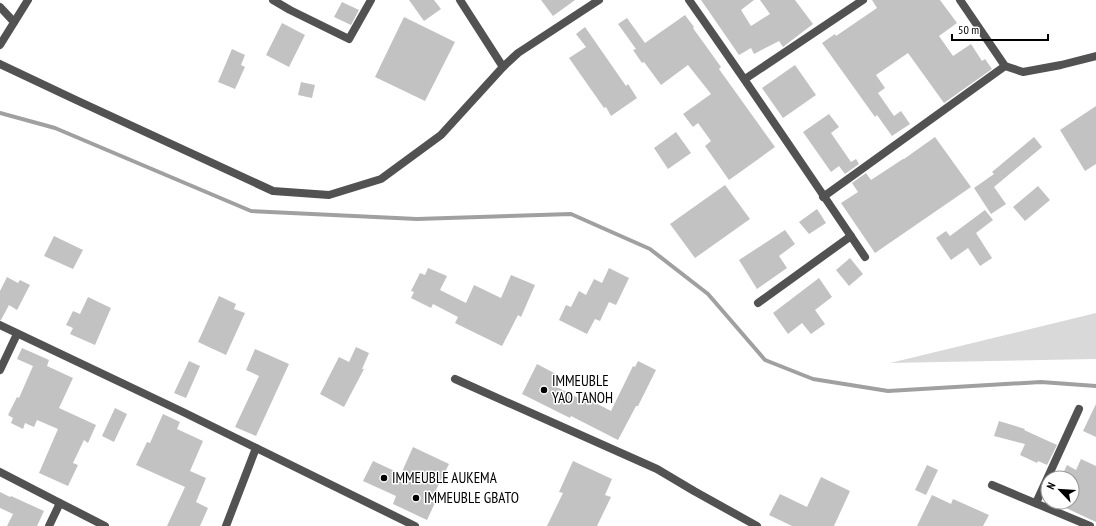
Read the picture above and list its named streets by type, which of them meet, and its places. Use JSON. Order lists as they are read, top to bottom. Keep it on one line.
{"places":["IMMEUBLE YAO TANOH","IMMEUBLE AUKEMA","IMMEUBLE GBATO"],"scale_bar":"50 m","north":"top left"}
